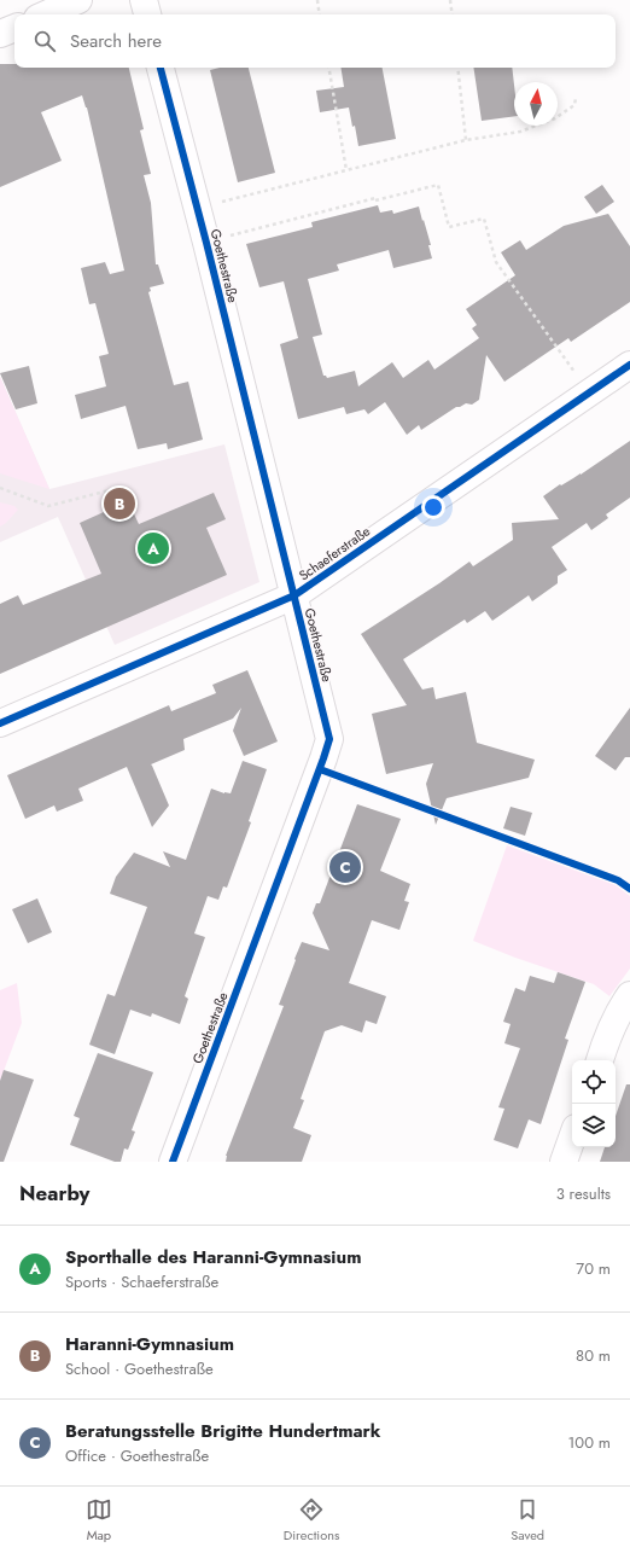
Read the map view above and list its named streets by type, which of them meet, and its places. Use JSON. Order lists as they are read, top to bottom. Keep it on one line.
{"streets":{"street":["Goethestraße","Schaeferstraße"]},"crossings":[["Goethestraße","Schaeferstraße"]],"north":"top","page":{"search":"Search here","pins":["B","A","C"],"heading":["Nearby","3 results"],"list":[{"mark":"A","name":"Sporthalle des Haranni-Gymnasium","note":"Sports · Schaeferstraße","value":"70 m"},{"mark":"B","name":"Haranni-Gymnasium","note":"School · Goethestraße","value":"80 m"},{"mark":"C","name":"Beratungsstelle Brigitte Hundertmark","note":"Office · Goethestraße","value":"100 m"}],"nav":["Map","Directions","Saved"]}}
